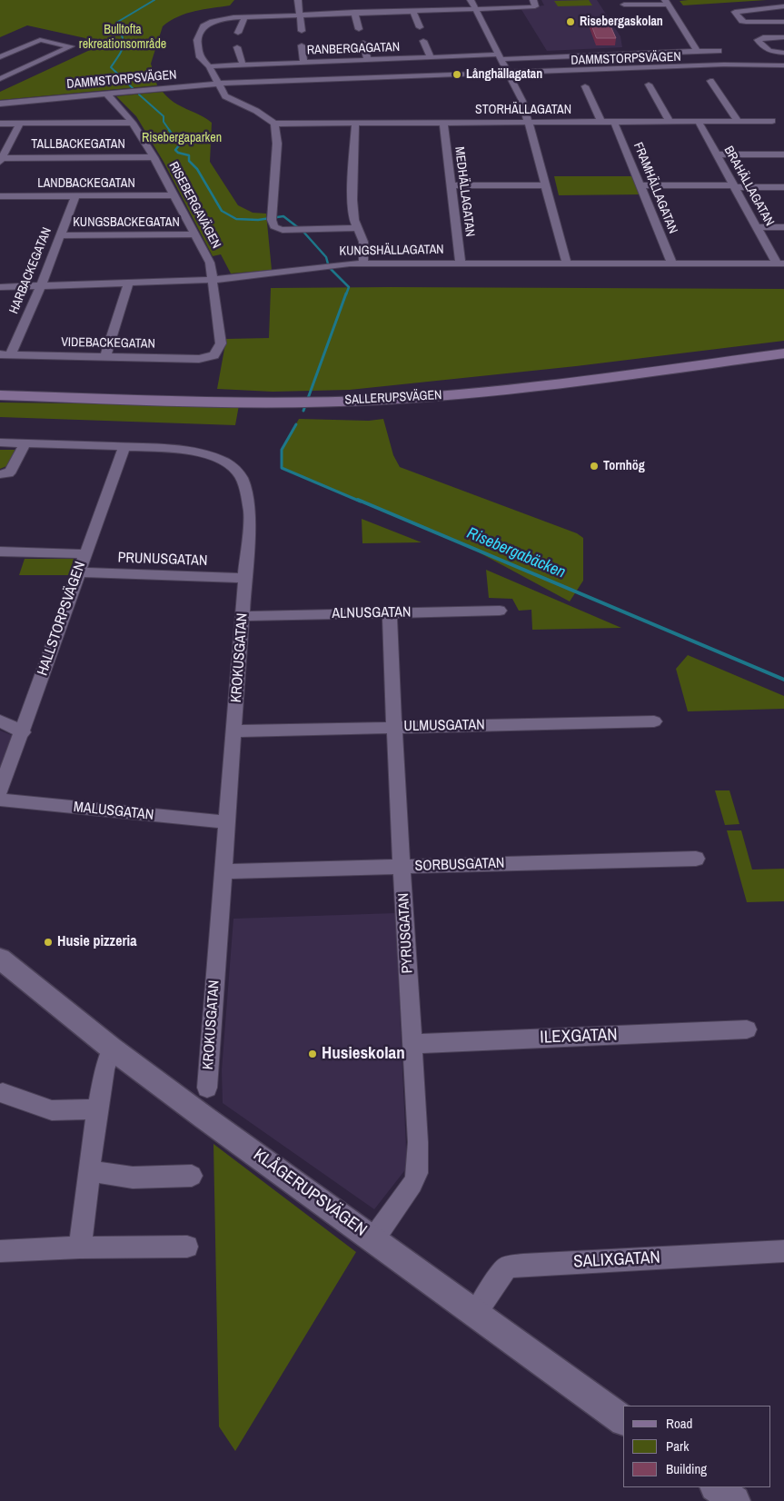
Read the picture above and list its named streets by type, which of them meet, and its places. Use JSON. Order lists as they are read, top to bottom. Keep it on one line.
{"streets":{"main road":["SALLERUPSVÄGEN"],"street":["RANBERGAGATAN","DAMMSTORPSVÄGEN","STORHÄLLAGATAN","TALLBACKEGATAN","LANDBACKEGATAN","BRAHÄLLAGATAN","FRAMHÄLLAGATAN","MEDHÄLLAGATAN","RISEBERGAVÄGEN","KUNGSBACKEGATAN","KUNGSHÄLLAGATAN","HARBACKEGATAN","VIDEBACKEGATAN","PRUNUSGATAN","ALNUSGATAN","HALLSTORPSVÄGEN","KROKUSGATAN","ULMUSGATAN","MALUSGATAN","SORBUSGATAN","PYRUSGATAN","ILEXGATAN","KLÅGERUPSVÄGEN","SALIXGATAN"]},"crossings":[["DAMMSTORPSVÄGEN","RISEBERGAVÄGEN"],["STORHÄLLAGATAN","BRAHÄLLAGATAN"],["STORHÄLLAGATAN","FRAMHÄLLAGATAN"],["STORHÄLLAGATAN","MEDHÄLLAGATAN"],["TALLBACKEGATAN","RISEBERGAVÄGEN"],["LANDBACKEGATAN","RISEBERGAVÄGEN"],["LANDBACKEGATAN","HARBACKEGATAN"],["BRAHÄLLAGATAN","KUNGSHÄLLAGATAN"],["FRAMHÄLLAGATAN","KUNGSHÄLLAGATAN"],["MEDHÄLLAGATAN","KUNGSHÄLLAGATAN"],["RISEBERGAVÄGEN","KUNGSBACKEGATAN"],["RISEBERGAVÄGEN","KUNGSHÄLLAGATAN"],["RISEBERGAVÄGEN","VIDEBACKEGATAN"],["KUNGSBACKEGATAN","HARBACKEGATAN"],["KUNGSHÄLLAGATAN","HARBACKEGATAN"],["HARBACKEGATAN","VIDEBACKEGATAN"],["PRUNUSGATAN","HALLSTORPSVÄGEN"],["PRUNUSGATAN","KROKUSGATAN"],["ALNUSGATAN","KROKUSGATAN"],["ALNUSGATAN","PYRUSGATAN"],["HALLSTORPSVÄGEN","KROKUSGATAN"],["KROKUSGATAN","ULMUSGATAN"],["KROKUSGATAN","MALUSGATAN"],["KROKUSGATAN","SORBUSGATAN"],["ULMUSGATAN","PYRUSGATAN"],["SORBUSGATAN","PYRUSGATAN"],["PYRUSGATAN","ILEXGATAN"],["PYRUSGATAN","KLÅGERUPSVÄGEN"],["KLÅGERUPSVÄGEN","SALIXGATAN"]],"water":["Risebergabäcken"],"parks":["Bulltofta rekreationsområde","Risebergaparken"],"places":["Risebergaskolan","Långhällagatan","Tornhög","Husie pizzeria","Husieskolan"],"legend":["Road","Park","Building"]}
